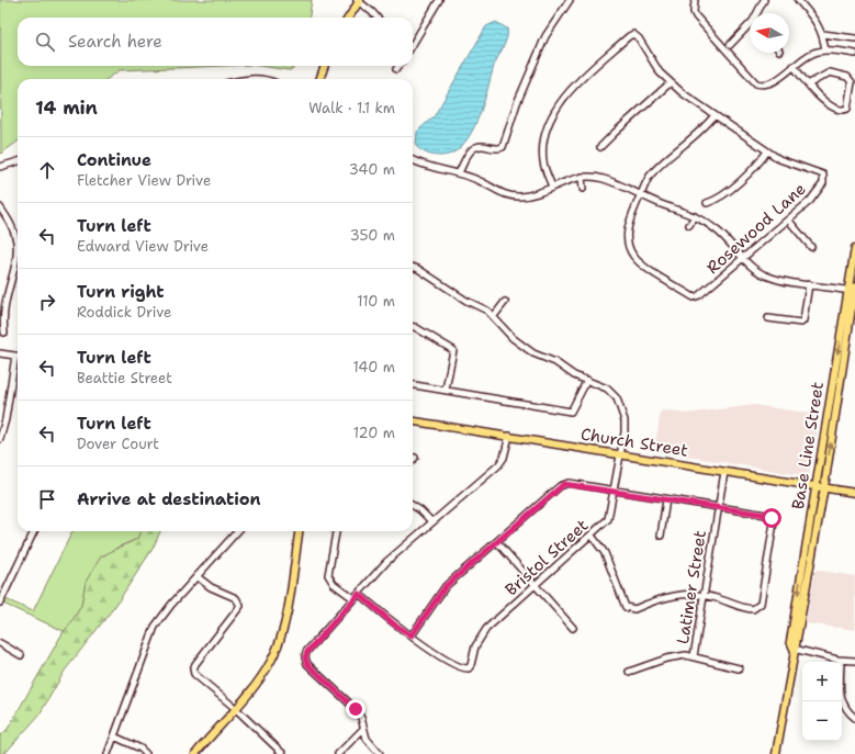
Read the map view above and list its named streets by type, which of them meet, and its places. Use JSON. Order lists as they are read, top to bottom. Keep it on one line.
{"streets":{"main road":["Church Street","Base Line Street"],"street":["Rosewood Lane","Bristol Street","Latimer Street"]},"crossings":[["Church Street","Base Line Street"],["Church Street","Bristol Street"],["Church Street","Latimer Street"]],"north":"left","page":{"search":"Search here","heading":["14 min","Walk · 1.1 km"],"list":[["Continue","Fletcher View Drive","340 m"],["Turn left","Edward View Drive","350 m"],["Turn right","Roddick Drive","110 m"],["Turn left","Beattie Street","140 m"],["Turn left","Dover Court","120 m"],"Arrive at destination"],"map_buttons":["+","−"]}}
